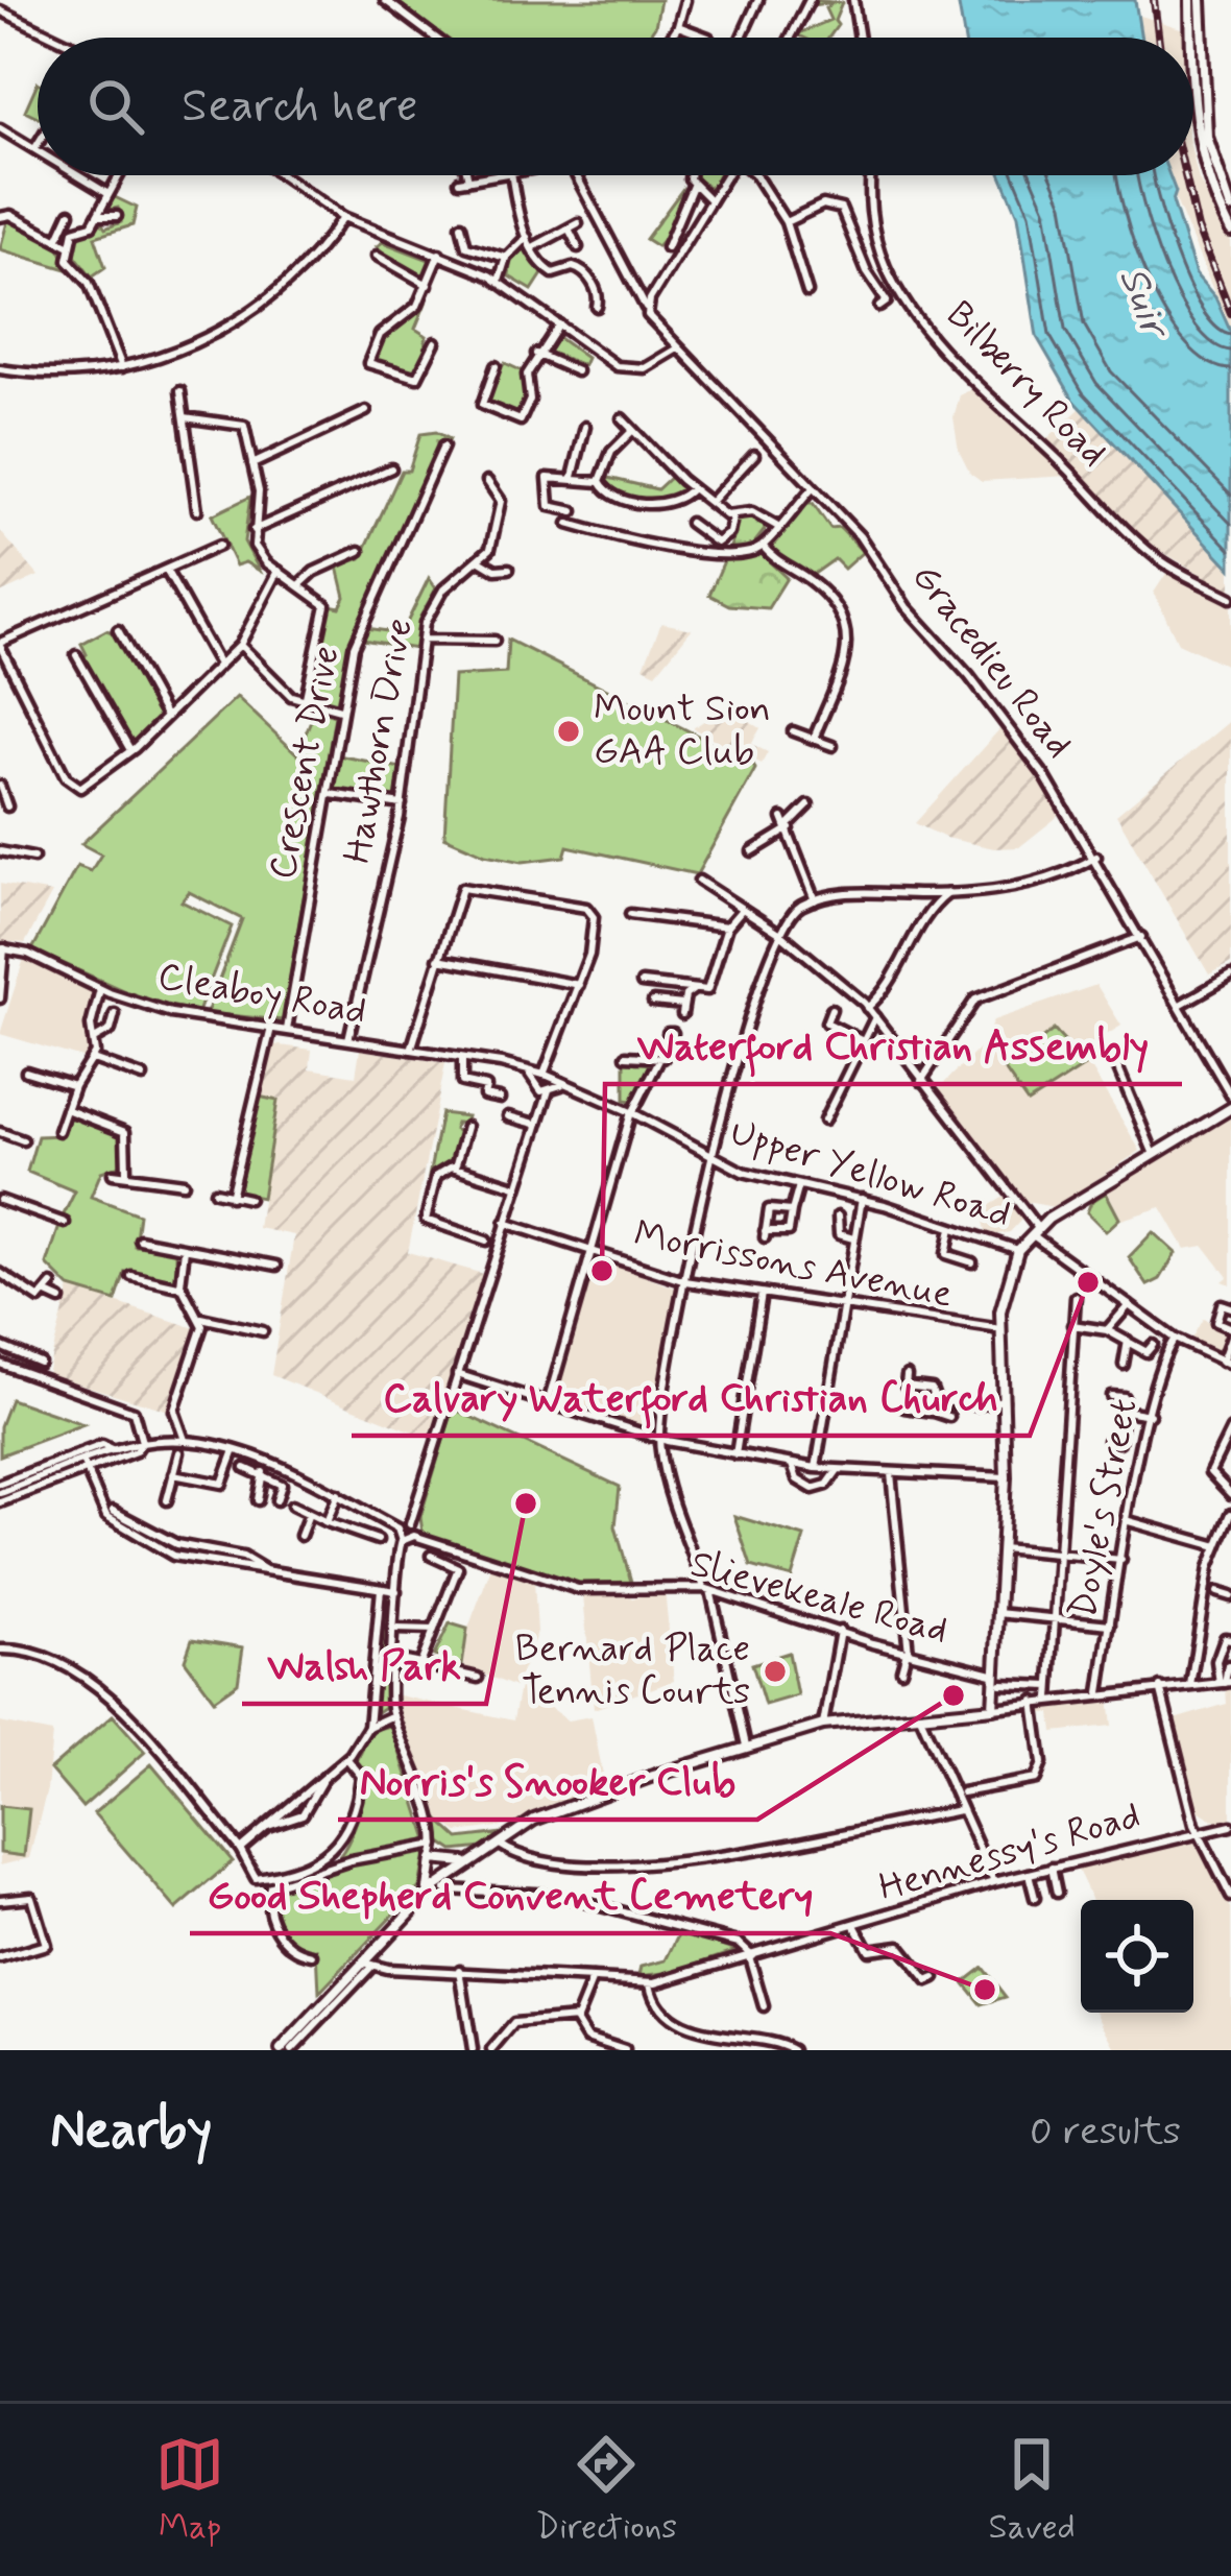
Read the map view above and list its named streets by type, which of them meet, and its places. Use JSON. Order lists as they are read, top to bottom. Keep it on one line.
{"streets":{"street":["Bilberry Road","Gracedieu Road","Hawthorn Drive","Crescent Drive","Cleaboy Road","Upper Yellow Road","Morrissons Avenue","Doyle's Street","Slievekeale Road","Hennessy's Road"]},"crossings":[["Hawthorn Drive","Cleaboy Road"],["Crescent Drive","Cleaboy Road"],["Cleaboy Road","Upper Yellow Road"]],"water":["Suir"],"places":["Mount Sion GAA Club","Waterford Christian Assembly","Calvary Waterford Christian Church","Walsh Park","Bernard Place Tennis Courts","Norris's Snooker Club","Good Shepherd Convent Cemetery"],"page":{"search":"Search here","heading":["Nearby","0 results"],"nav":["Map","Directions","Saved"]}}
